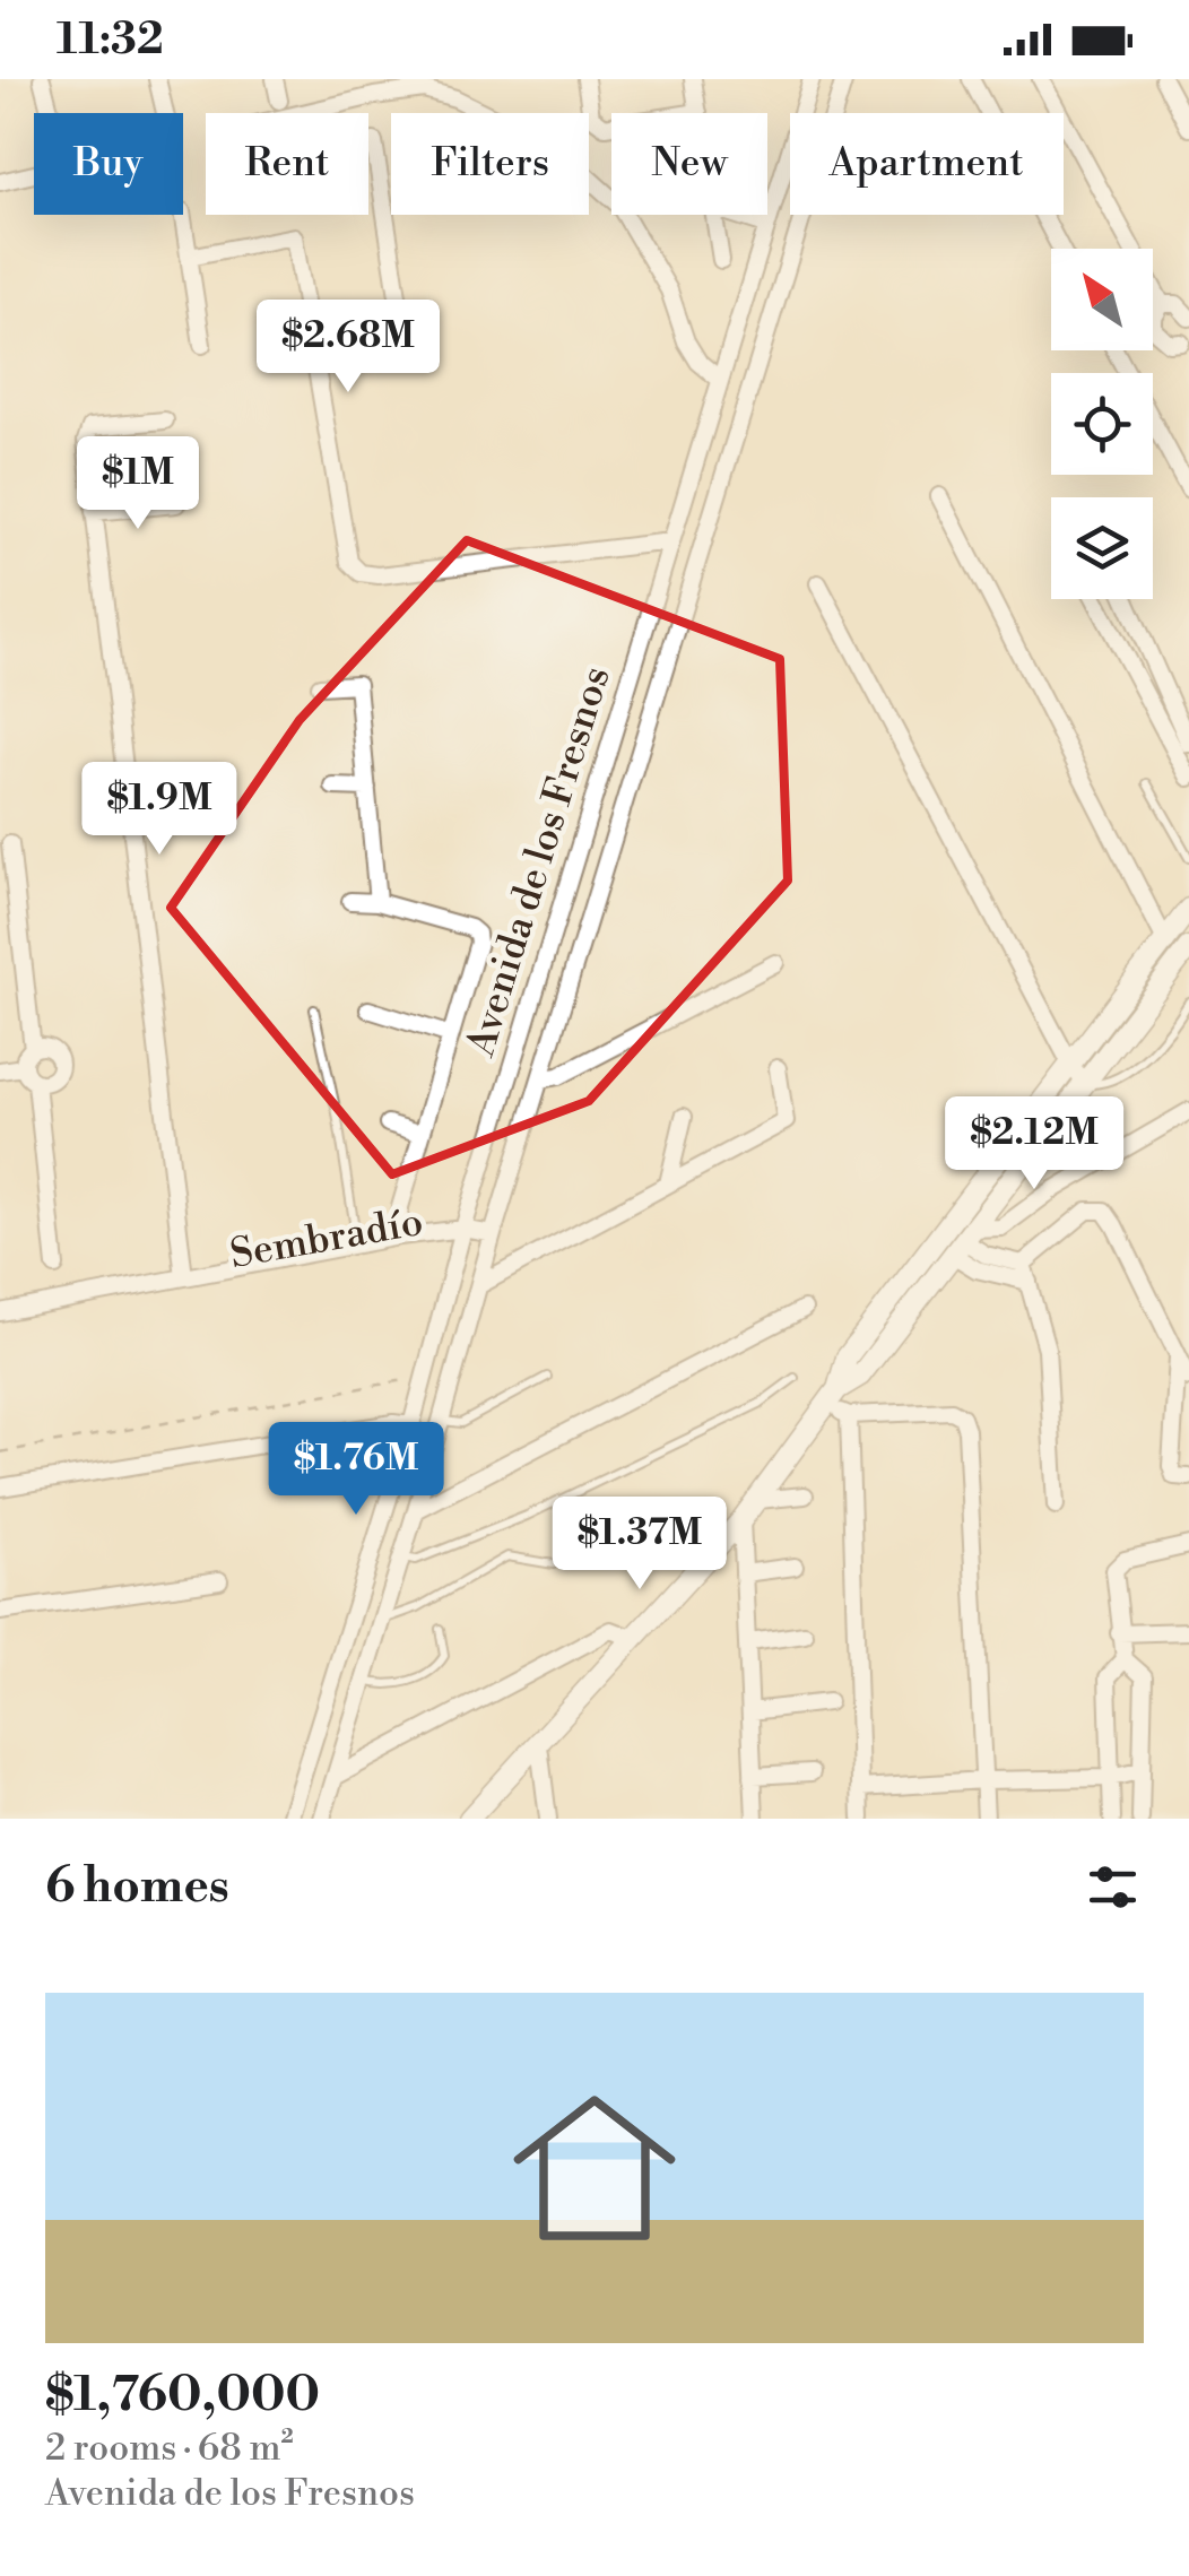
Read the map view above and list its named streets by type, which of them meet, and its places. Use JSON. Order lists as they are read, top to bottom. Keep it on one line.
{"streets":{"street":["Avenida de los Fresnos"]},"north":"top left","page":{"status":"11:32","chip":["Buy","Rent","Filters","New","Apartment"],"price":["$2.68M","$1M","$1.9M","$2.12M","$1.76M","$1.37M"],"heading":"6 homes","list":[{"name":"$1,760,000","note":"2 rooms · 68 m² · Avenida de los Fresnos"}]}}
